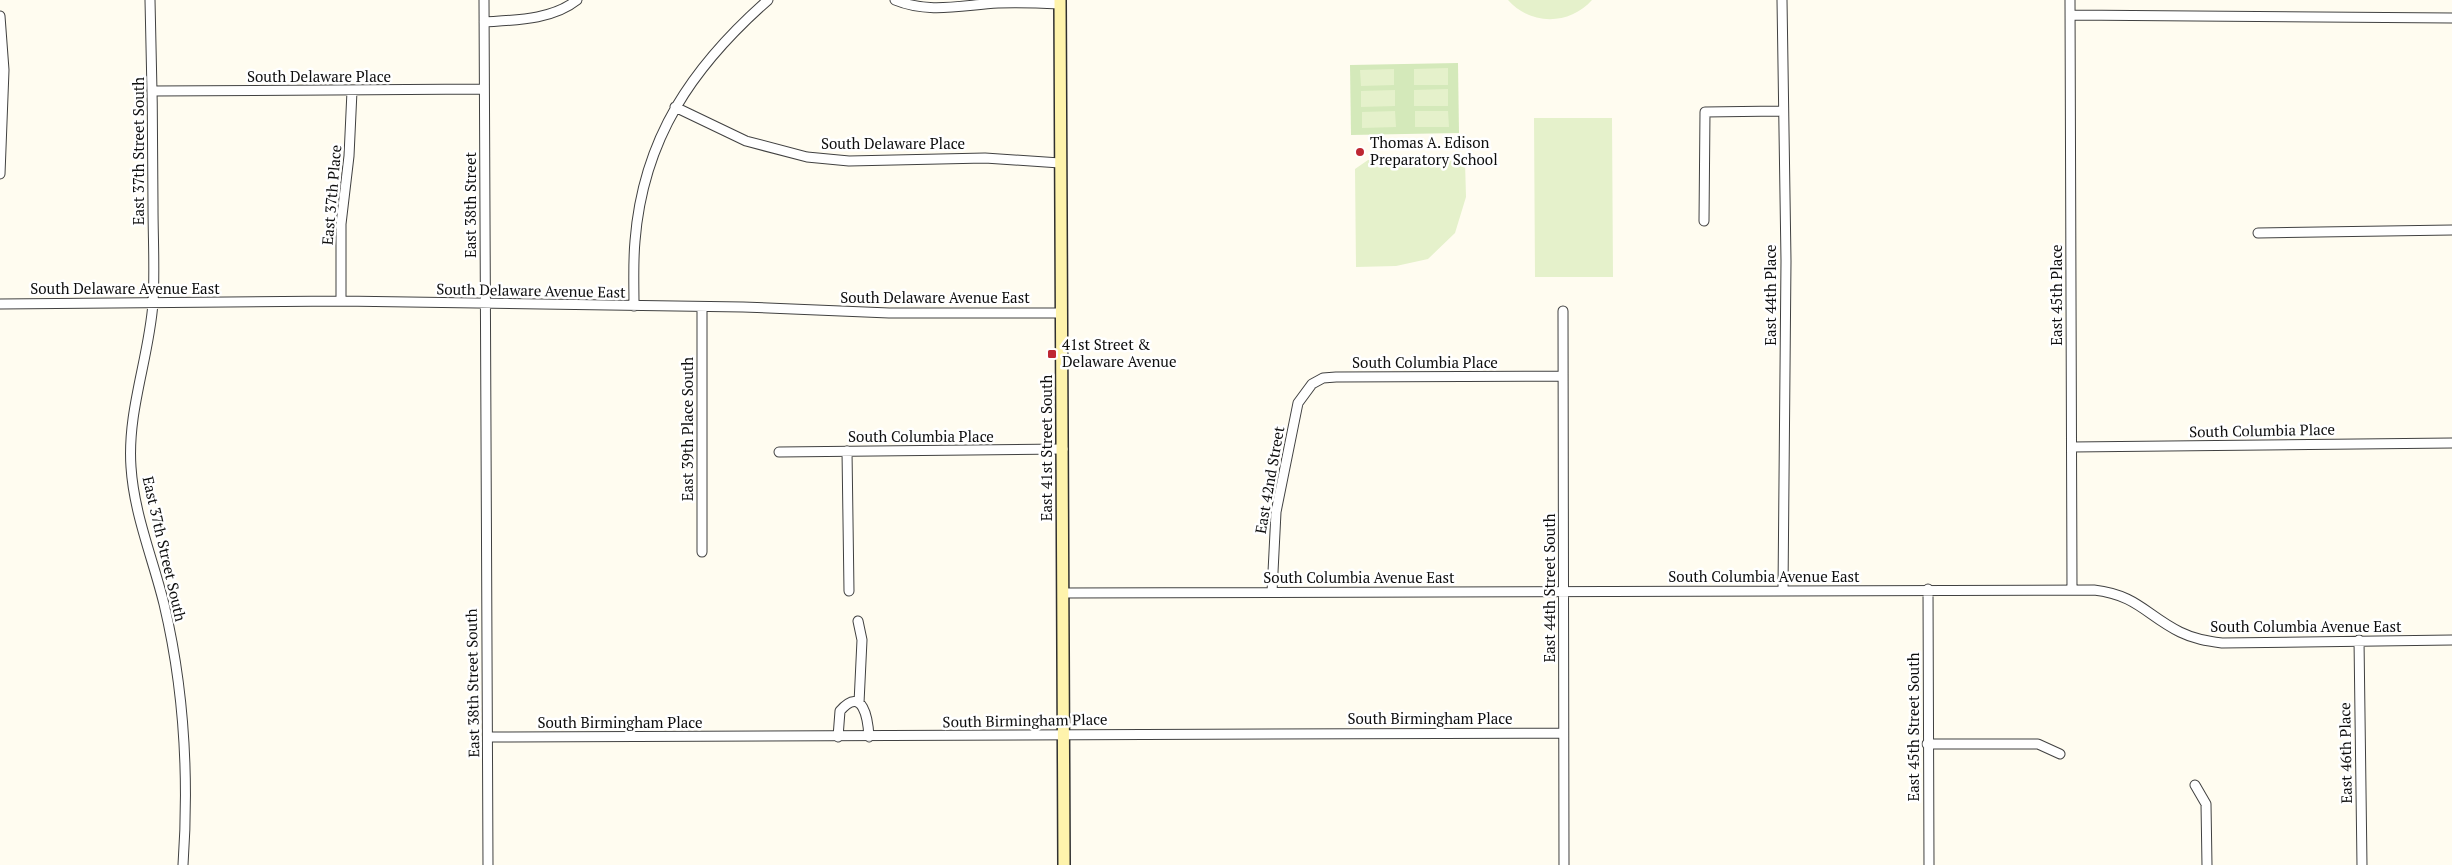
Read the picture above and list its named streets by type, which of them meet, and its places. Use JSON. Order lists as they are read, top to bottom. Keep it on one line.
{"streets":{"main road":["East 41st Street South"],"street":["South Delaware Place","East 37th Street South","East 37th Place","East 38th Street","South Delaware Avenue East","East 44th Place","East 45th Place","South Columbia Place","East 39th Place South","East 42nd Street","South Columbia Avenue East","East 44th Street South","East 38th Street South","South Birmingham Place","East 45th Street South","East 46th Place"]},"crossings":[["South Delaware Place","East 37th Street South"],["South Delaware Place","East 37th Place"],["South Delaware Place","East 38th Street"],["South Delaware Place","East 41st Street South"],["East 37th Street South","South Delaware Avenue East"],["East 37th Place","South Delaware Avenue East"],["East 38th Street","South Delaware Avenue East"],["East 38th Street","East 38th Street South"],["South Delaware Avenue East","East 39th Place South"],["South Delaware Avenue East","East 41st Street South"],["East 44th Place","South Columbia Avenue East"],["East 45th Place","South Columbia Place"],["East 45th Place","South Columbia Avenue East"],["South Columbia Place","East 41st Street South"],["South Columbia Place","East 42nd Street"],["South Columbia Place","East 44th Street South"],["East 41st Street South","South Columbia Avenue East"],["East 41st Street South","South Birmingham Place"],["East 42nd Street","South Columbia Avenue East"],["South Columbia Avenue East","East 44th Street South"],["South Columbia Avenue East","East 45th Street South"],["South Columbia Avenue East","East 46th Place"],["East 44th Street South","South Birmingham Place"],["East 38th Street South","South Birmingham Place"]],"places":{"other":["Thomas A. Edison Preparatory School"],"transit":["41st Street & Delaware Avenue"]}}
